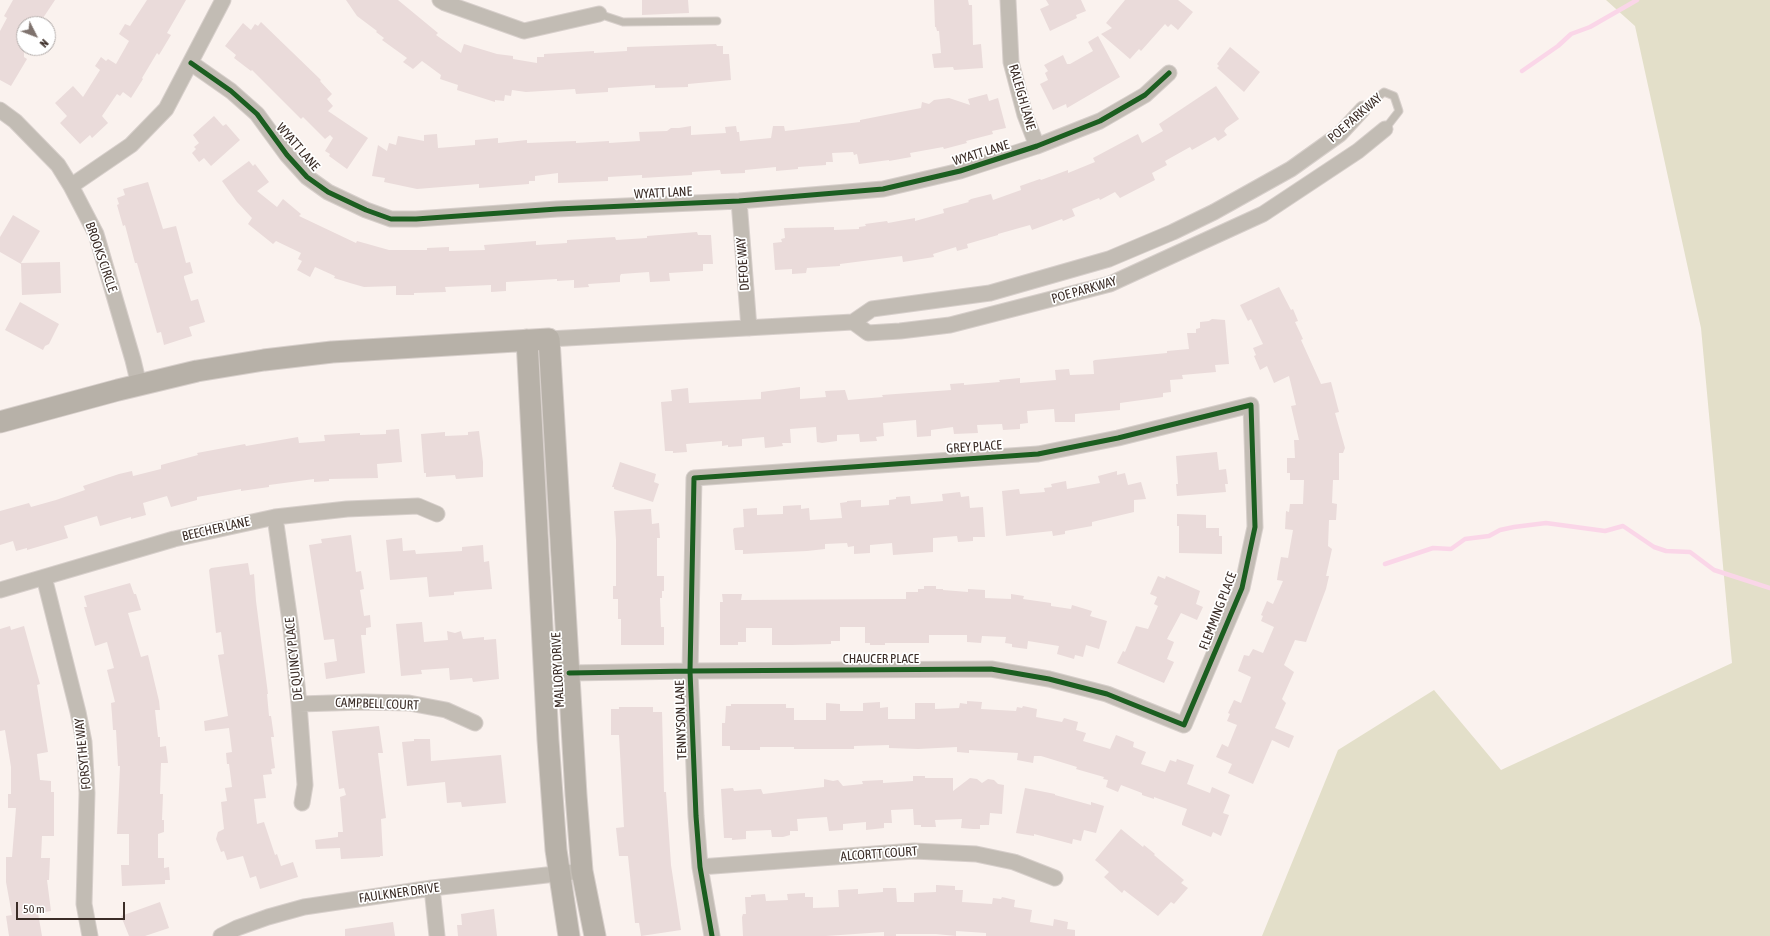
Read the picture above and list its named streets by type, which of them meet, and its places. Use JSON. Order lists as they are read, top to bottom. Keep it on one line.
{"streets":{"main road":["MALLORY DRIVE"],"street":["RALEIGH LANE","POE PARKWAY","WYATT LANE","BROOKS CIRCLE","DEFOE WAY","GREY PLACE","BEECHER LANE","FLEMMING PLACE","DE QUINCY PLACE","CHAUCER PLACE","CAMPBELL COURT","TENNYSON LANE","FORSYTHE WAY","ALCORTT COURT","FAULKNER DRIVE"]},"crossings":[["RALEIGH LANE","WYATT LANE"],["WYATT LANE","DEFOE WAY"],["GREY PLACE","FLEMMING PLACE"],["GREY PLACE","TENNYSON LANE"],["BEECHER LANE","DE QUINCY PLACE"],["BEECHER LANE","FORSYTHE WAY"],["FLEMMING PLACE","CHAUCER PLACE"],["DE QUINCY PLACE","CAMPBELL COURT"],["CHAUCER PLACE","MALLORY DRIVE"],["CHAUCER PLACE","TENNYSON LANE"],["MALLORY DRIVE","FAULKNER DRIVE"],["TENNYSON LANE","ALCORTT COURT"]],"scale_bar":"50 m","north":"bottom right"}
